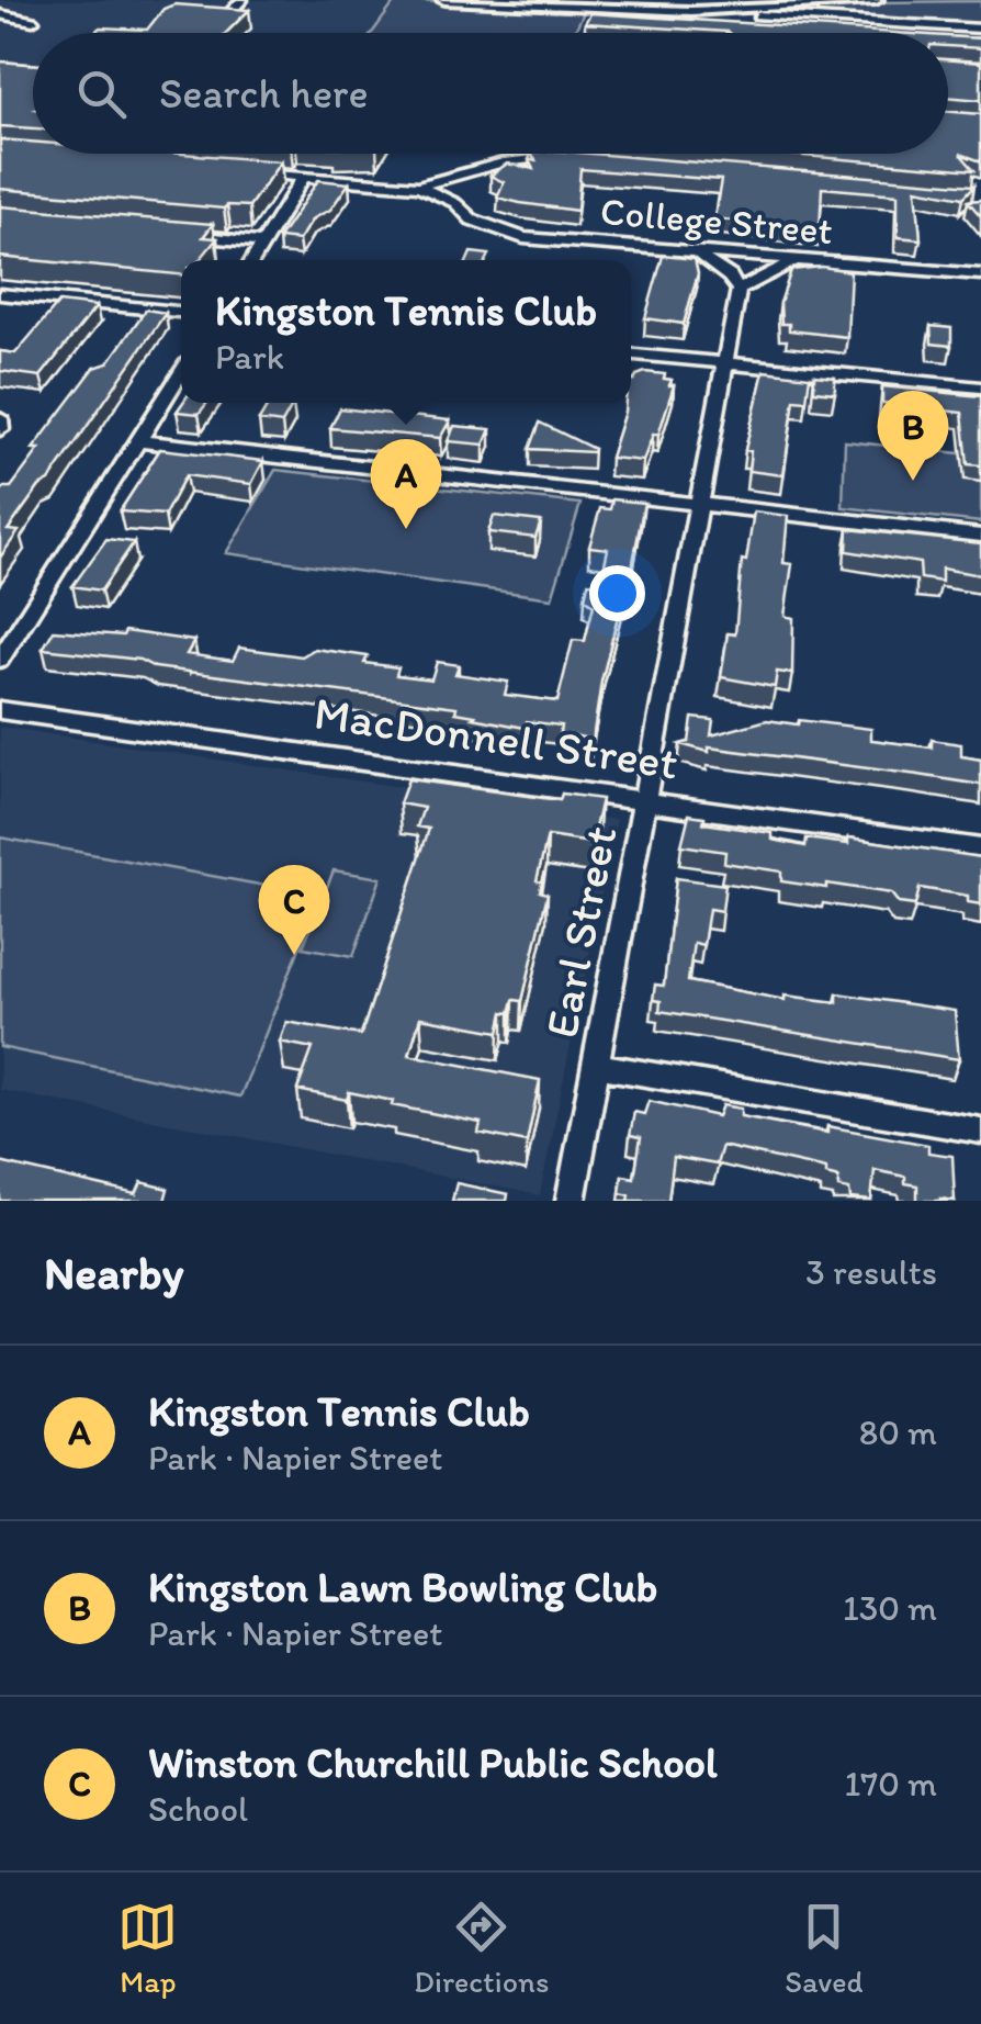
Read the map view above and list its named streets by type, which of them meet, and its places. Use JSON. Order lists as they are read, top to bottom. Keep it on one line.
{"streets":{"street":["College Street","MacDonnell Street","Earl Street"]},"crossings":[["MacDonnell Street","Earl Street"]],"page":{"search":"Search here","popup":["Kingston Tennis Club","Park"],"pins":["B","A","C"],"heading":["Nearby","3 results"],"list":[{"mark":"A","name":"Kingston Tennis Club","note":"Park · Napier Street","value":"80 m"},{"mark":"B","name":"Kingston Lawn Bowling Club","note":"Park · Napier Street","value":"130 m"},{"mark":"C","name":"Winston Churchill Public School","note":"School","value":"170 m"}],"nav":["Map","Directions","Saved"]}}
